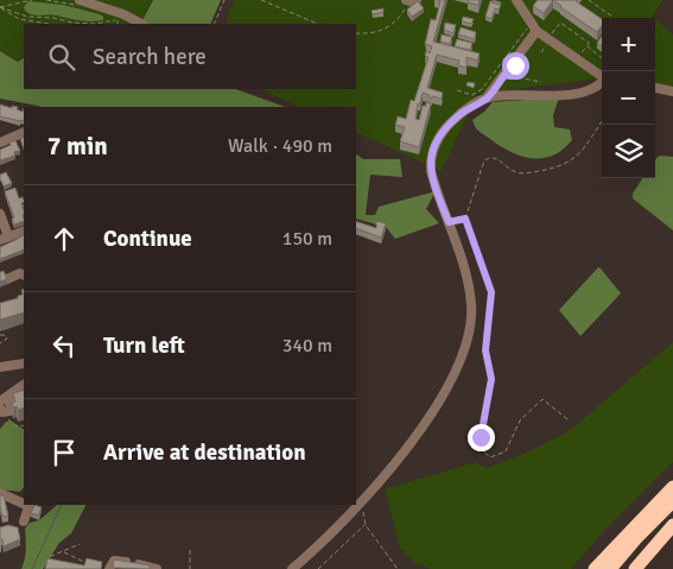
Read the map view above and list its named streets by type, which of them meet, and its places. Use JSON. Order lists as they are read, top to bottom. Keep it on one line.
{"page":{"map_buttons":["+","−"],"search":"Search here","heading":["7 min","Walk · 490 m"],"list":[["Continue","150 m"],["Turn left","340 m"],"Arrive at destination"]}}
